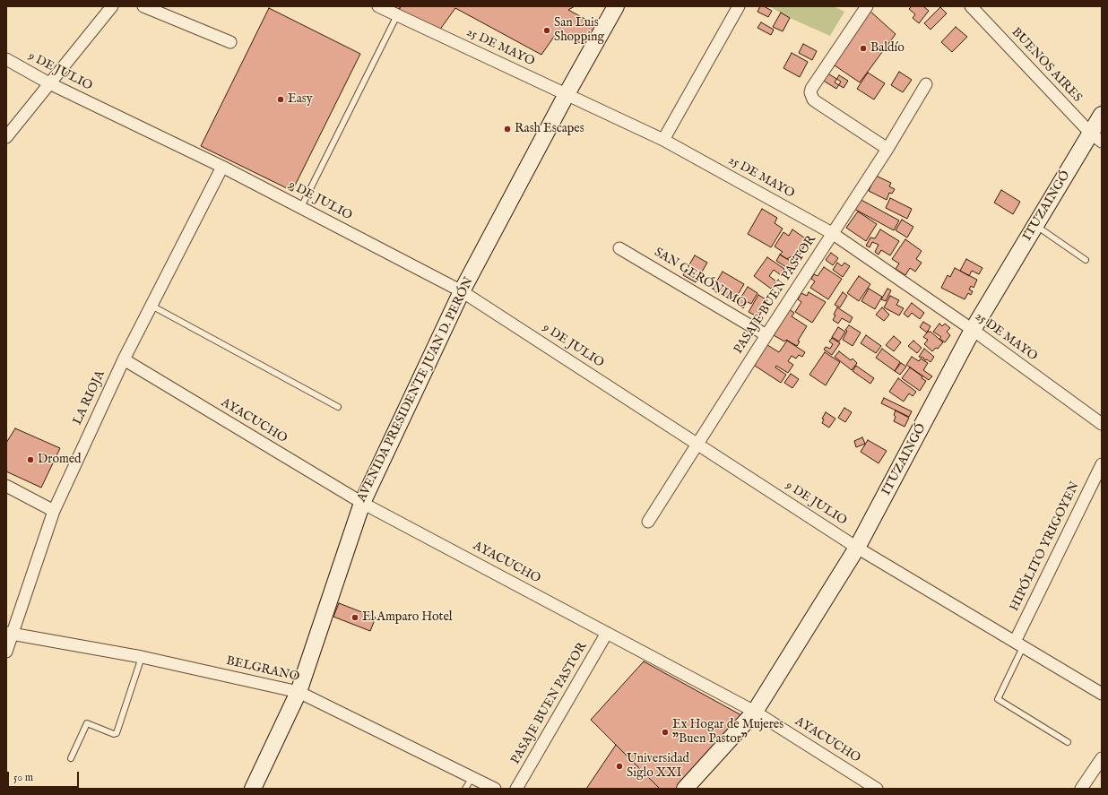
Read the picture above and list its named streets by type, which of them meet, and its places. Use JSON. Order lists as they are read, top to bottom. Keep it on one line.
{"streets":{"street":["25 DE MAYO","BUENOS AIRES","9 DE JULIO","ITUZAINGÓ","SAN GERÓNIMO","PASAJE BUEN PASTOR","AVENIDA PRESIDENTE JUAN D. PERÓN","LA RIOJA","AYACUCHO","HIPÓLITO YRIGOYEN","BELGRANO"]},"crossings":[["25 DE MAYO","ITUZAINGÓ"],["25 DE MAYO","PASAJE BUEN PASTOR"],["25 DE MAYO","AVENIDA PRESIDENTE JUAN D. PERÓN"],["BUENOS AIRES","ITUZAINGÓ"],["9 DE JULIO","ITUZAINGÓ"],["9 DE JULIO","PASAJE BUEN PASTOR"],["9 DE JULIO","AVENIDA PRESIDENTE JUAN D. PERÓN"],["9 DE JULIO","LA RIOJA"],["9 DE JULIO","HIPÓLITO YRIGOYEN"],["ITUZAINGÓ","AYACUCHO"],["SAN GERÓNIMO","PASAJE BUEN PASTOR"],["PASAJE BUEN PASTOR","AYACUCHO"],["AVENIDA PRESIDENTE JUAN D. PERÓN","AYACUCHO"],["AVENIDA PRESIDENTE JUAN D. PERÓN","BELGRANO"],["LA RIOJA","AYACUCHO"],["LA RIOJA","BELGRANO"]],"places":["San Luis Shopping","Baldío","Easy","Rash Escapes","Dromed","El Amparo Hotel","Ex Hogar de Mujeres \"Buen Pastor\"","Universidad Siglo XXI"],"scale_bar":"50 m"}
